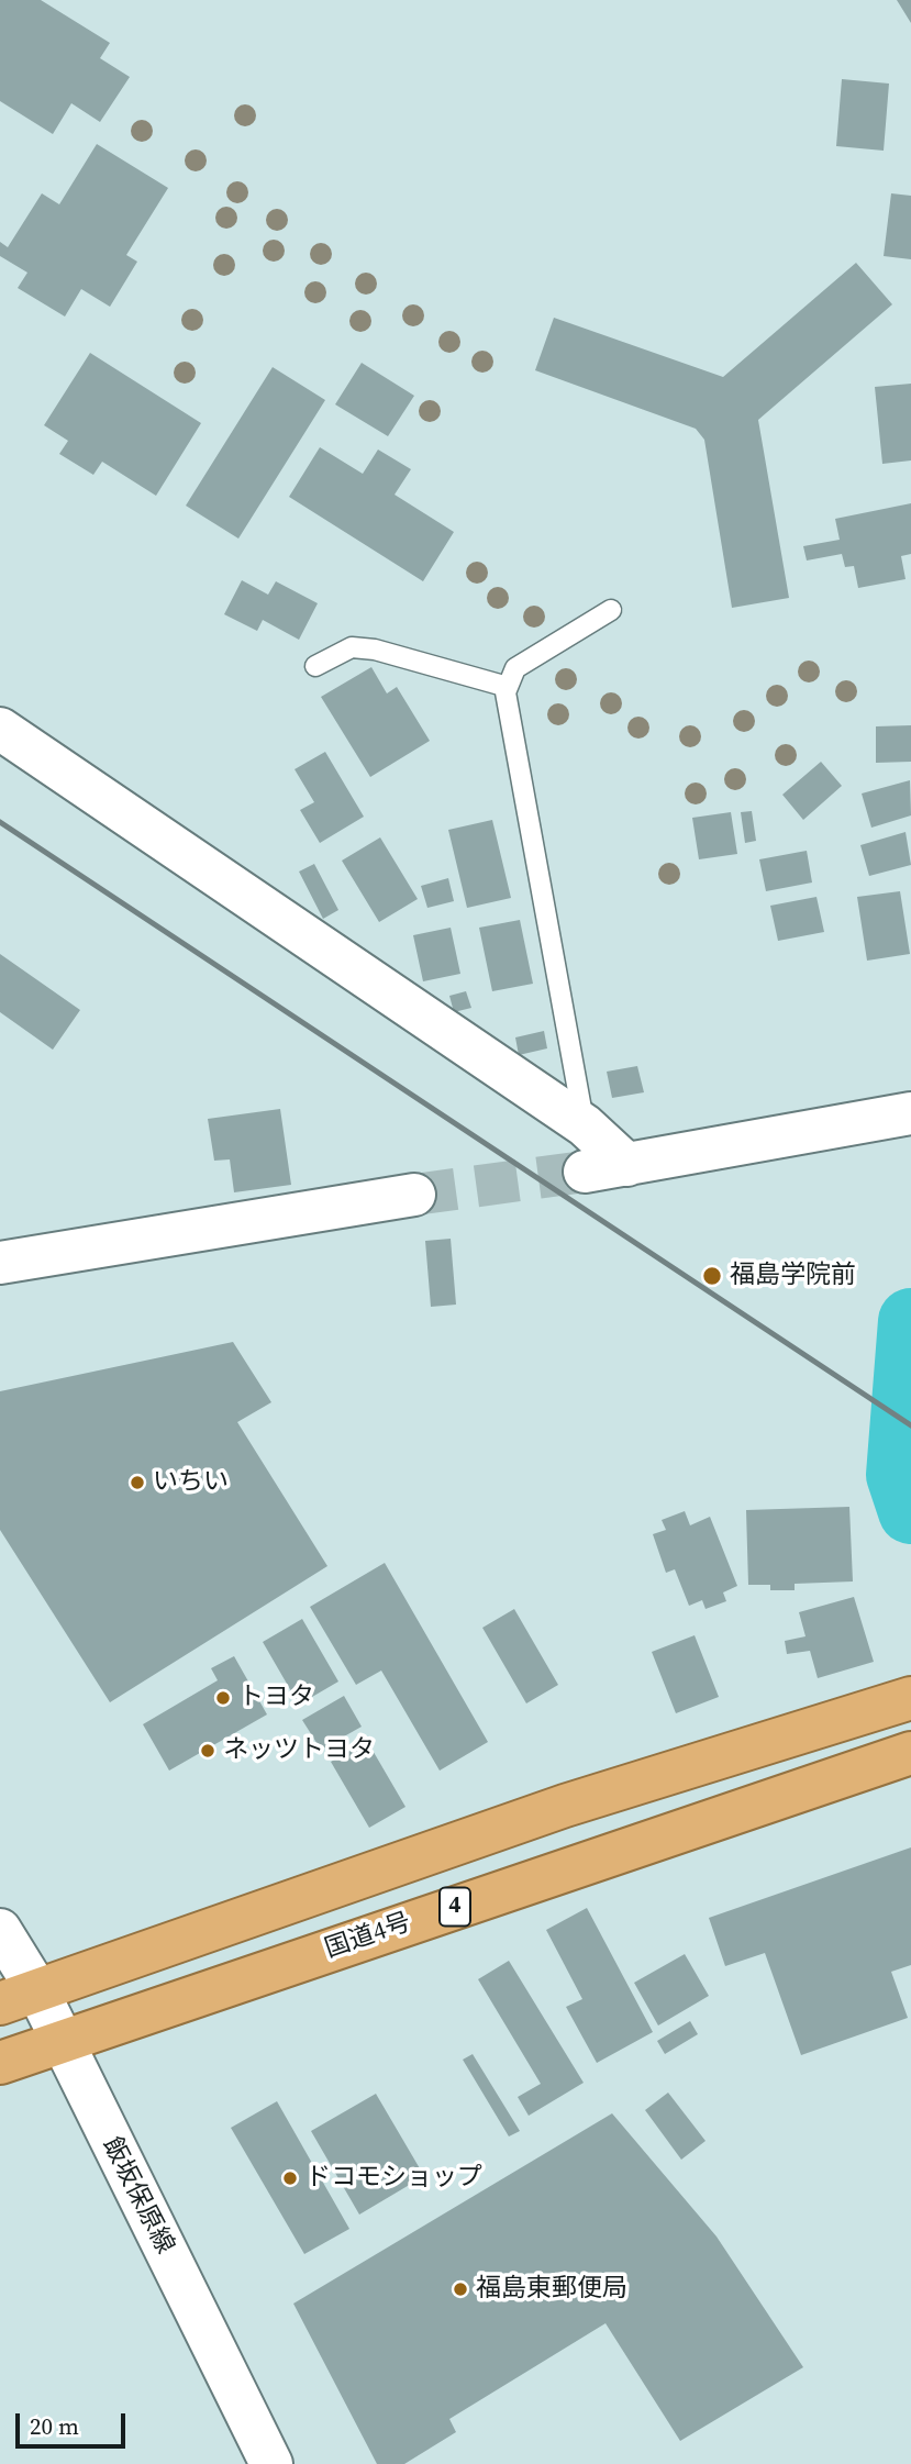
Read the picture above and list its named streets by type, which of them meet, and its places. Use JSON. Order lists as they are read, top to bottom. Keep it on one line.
{"streets":{"highway":["4","国道4号"],"street":["飯坂保原線"]},"crossings":[["4","飯坂保原線"],["国道4号","飯坂保原線"]],"places":["福島学院前","いちい","トヨタ","ネッツトヨタ","ドコモショップ","福島東郵便局"],"scale_bar":"20 m"}
